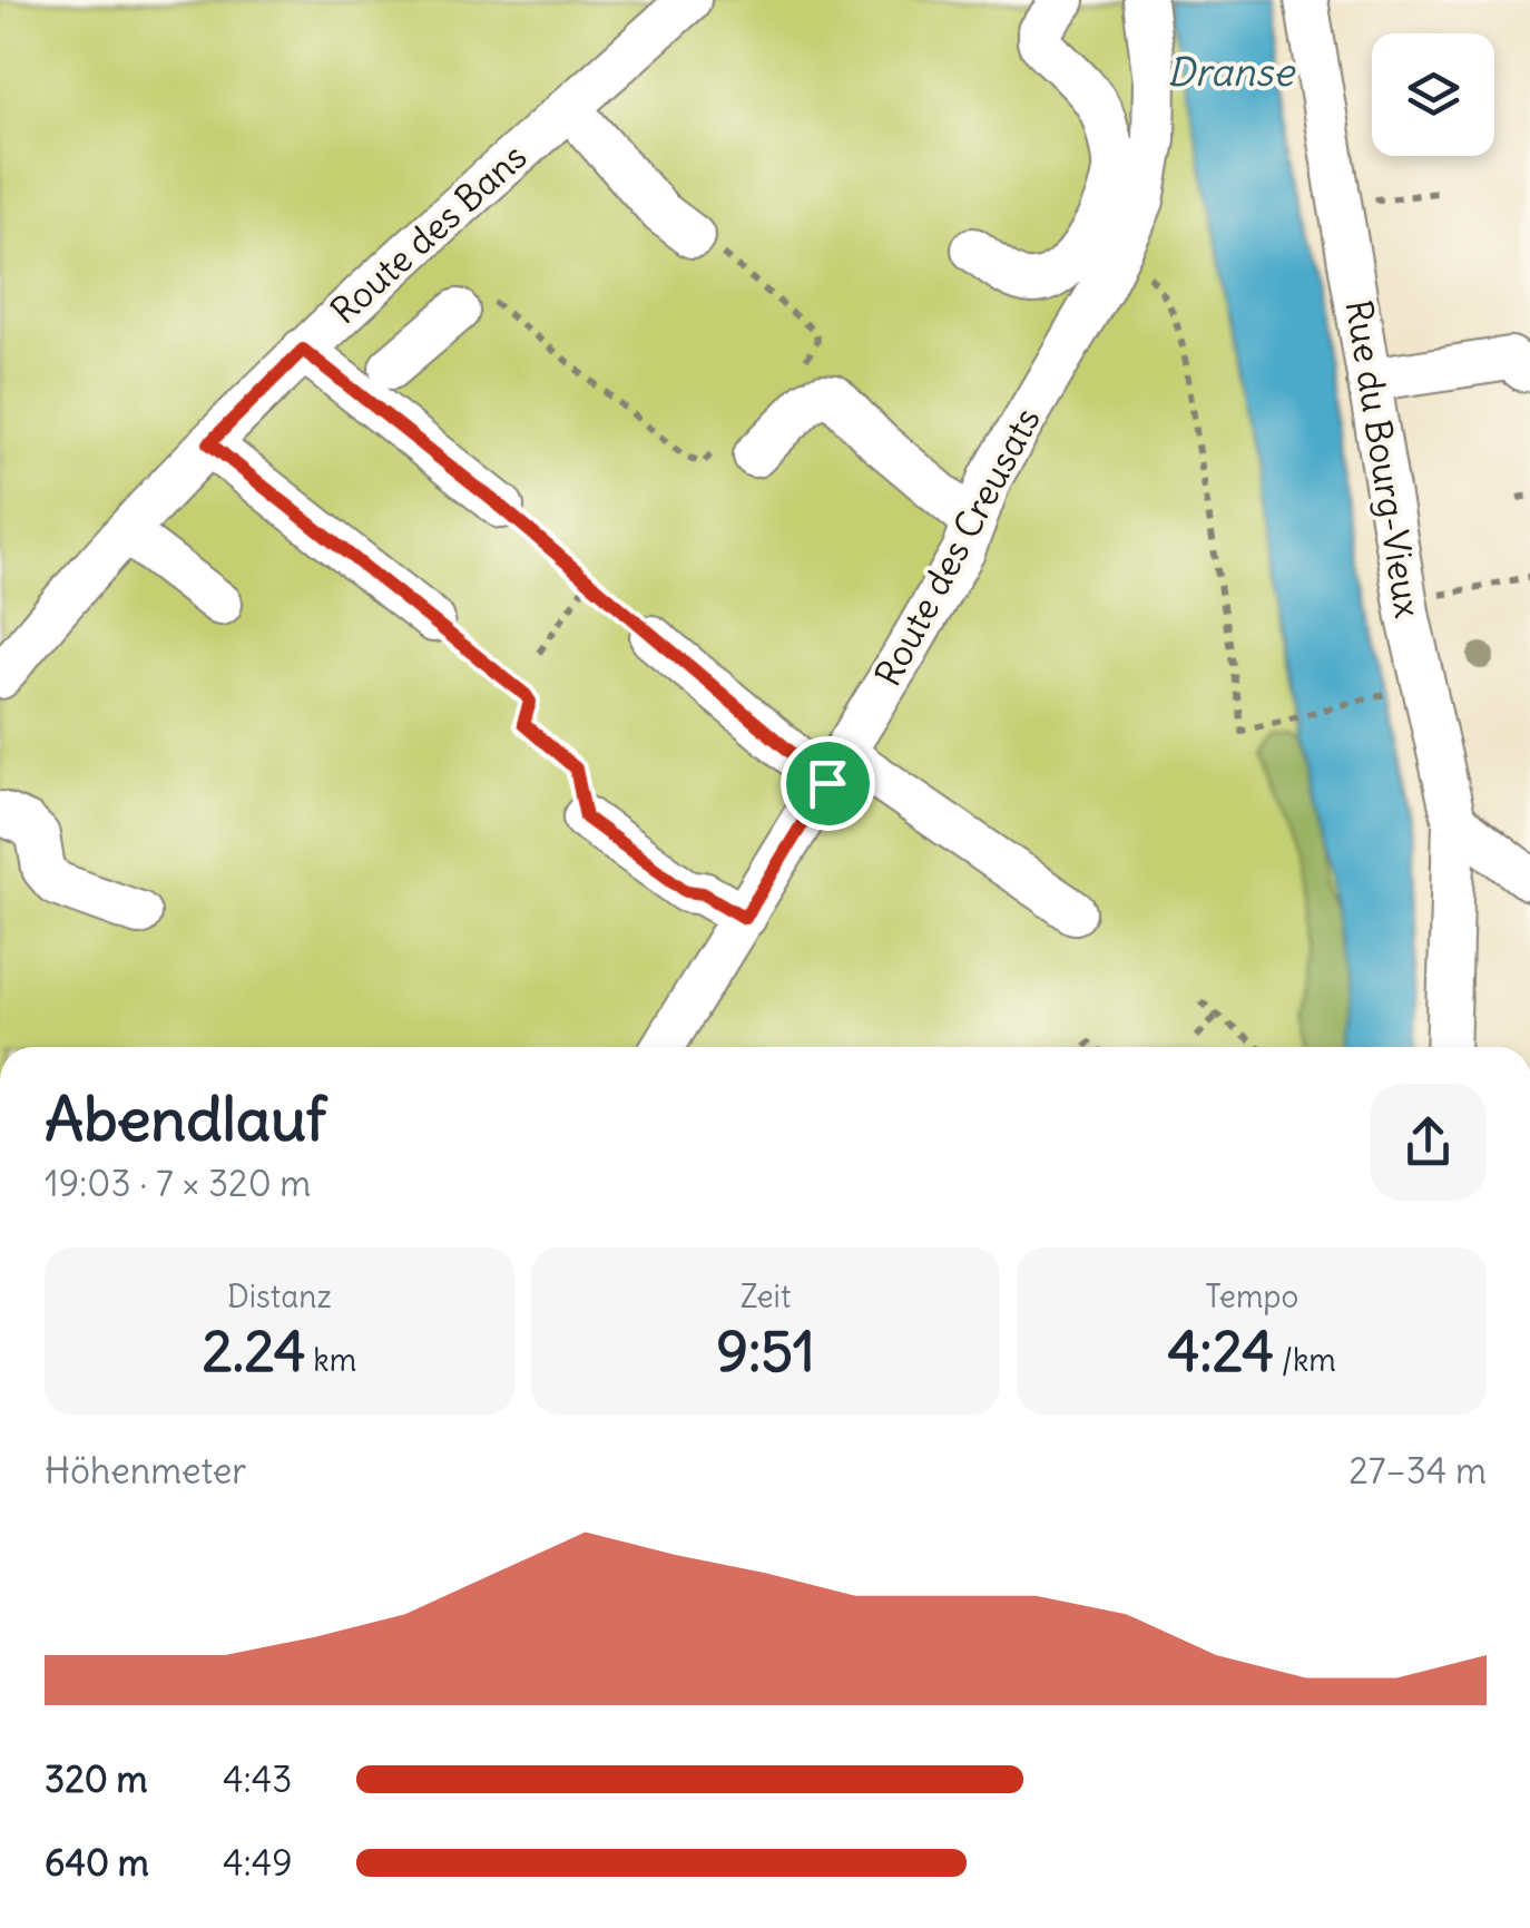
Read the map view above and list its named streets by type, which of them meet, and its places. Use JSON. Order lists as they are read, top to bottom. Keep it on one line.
{"streets":{"street":["Route des Bans","Rue du Bourg-Vieux","Route des Creusats"]},"water":["Dranse"],"page":{"heading":["Abendlauf","19:03 · 7 × 320 m"],"stats":[["Distanz","2.24 km"],["Zeit","9:51"],["Tempo","4:24 /km"]],"chart":["Höhenmeter","27–34 m"],"list":[{"name":"320 m","note":"4:43"},{"name":"640 m","note":"4:49"}]}}
